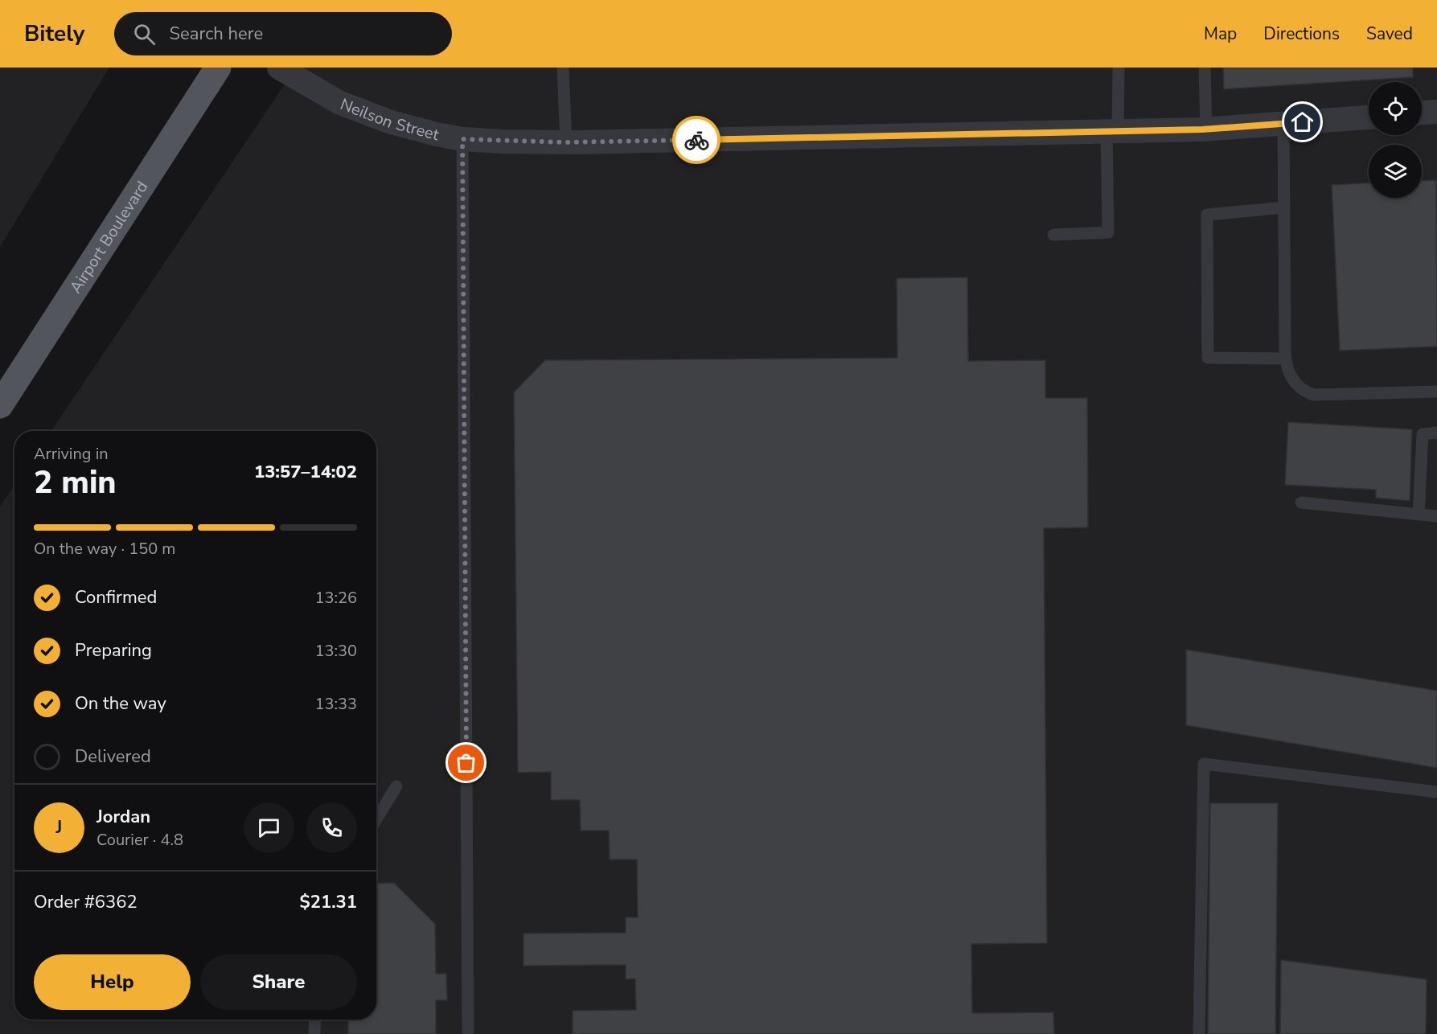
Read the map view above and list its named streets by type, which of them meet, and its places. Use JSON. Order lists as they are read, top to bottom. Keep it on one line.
{"streets":{"main road":["Airport Boulevard"],"street":["Neilson Street"]},"page":{"header":"Bitely","search":"Search here","nav":["Map","Directions","Saved"],"heading":["2 min","Arriving in","13:57–14:02"],"panel":["Jordan","Courier · 4.8","Order #6362","$21.31"],"bar":"On the way · 150 m","list":[["Confirmed","13:26"],["Preparing","13:30"],["On the way","13:33"],"Delivered"],"round":"J","buttons":["Help","Share"]}}
